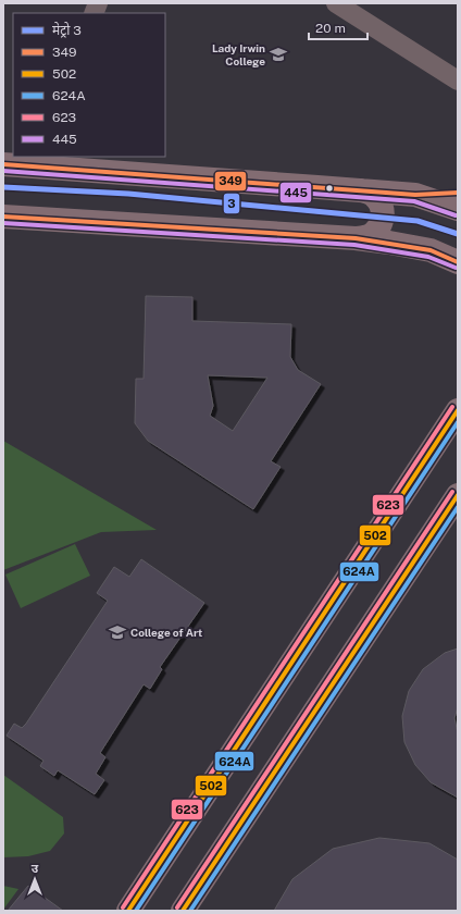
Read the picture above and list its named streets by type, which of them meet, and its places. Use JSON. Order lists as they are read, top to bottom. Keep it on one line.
{"places":{"school or university":["Lady Irwin College","College of Art"]},"lines":["transit line 349","transit line 445","metro line 3","transit line 623","transit line 502","transit line 624A"],"legend":["मेट्रो 3","349","502","624A","623","445"],"scale_bar":"20 m","north":"top"}
